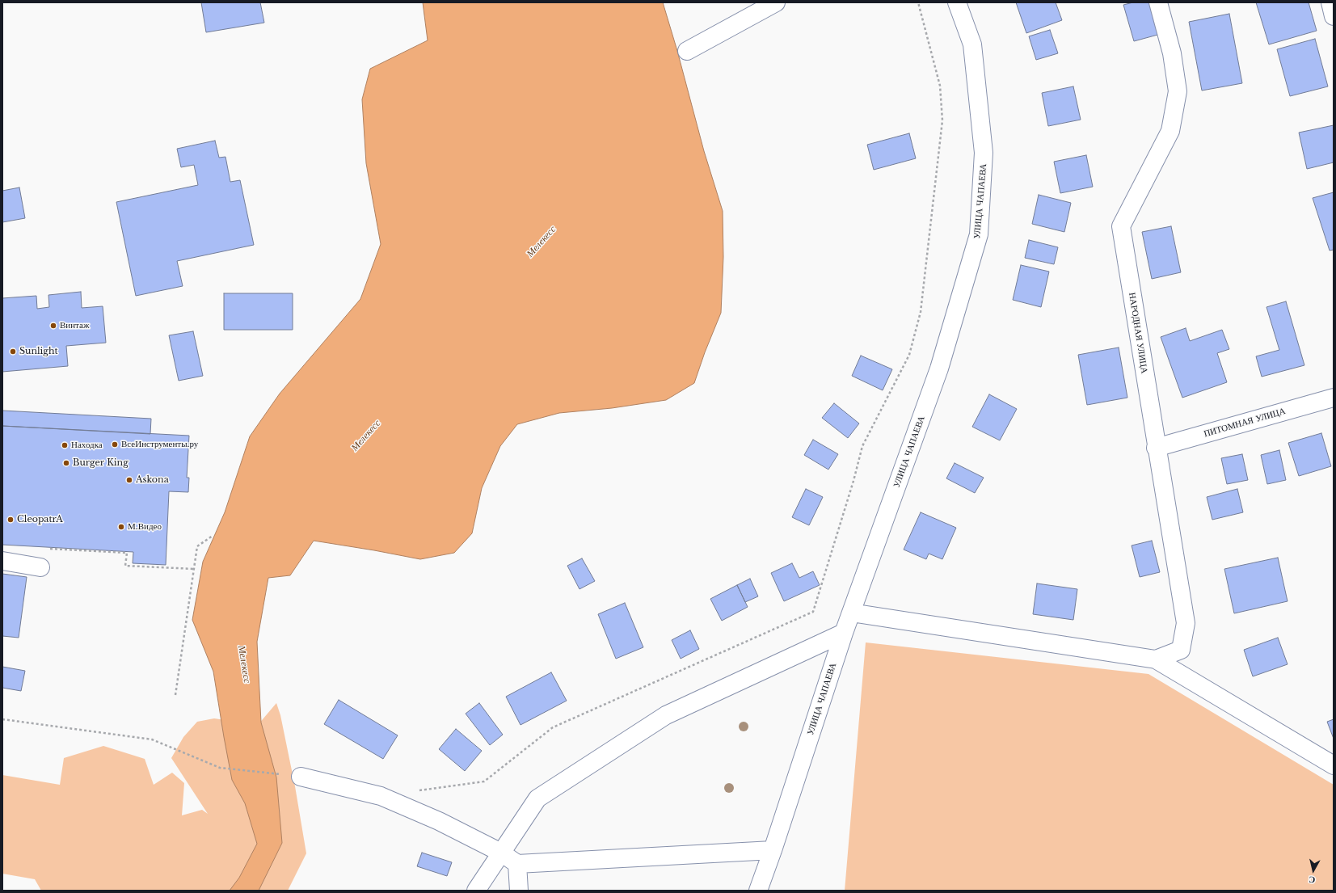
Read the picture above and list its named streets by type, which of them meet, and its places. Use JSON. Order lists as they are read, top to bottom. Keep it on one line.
{"streets":{"street":["УЛИЦА ЧАПАЕВА","НАРОДНАЯ УЛИЦА","ПИТОМНАЯ УЛИЦА"]},"crossings":[["НАРОДНАЯ УЛИЦА","ПИТОМНАЯ УЛИЦА"]],"water":["Мелекесс"],"places":["Винтаж","Sunlight","ВсеИнструменты.ру","Находка","Burger King","Askona","CleopatrA","М.Видео"],"north":"bottom"}
